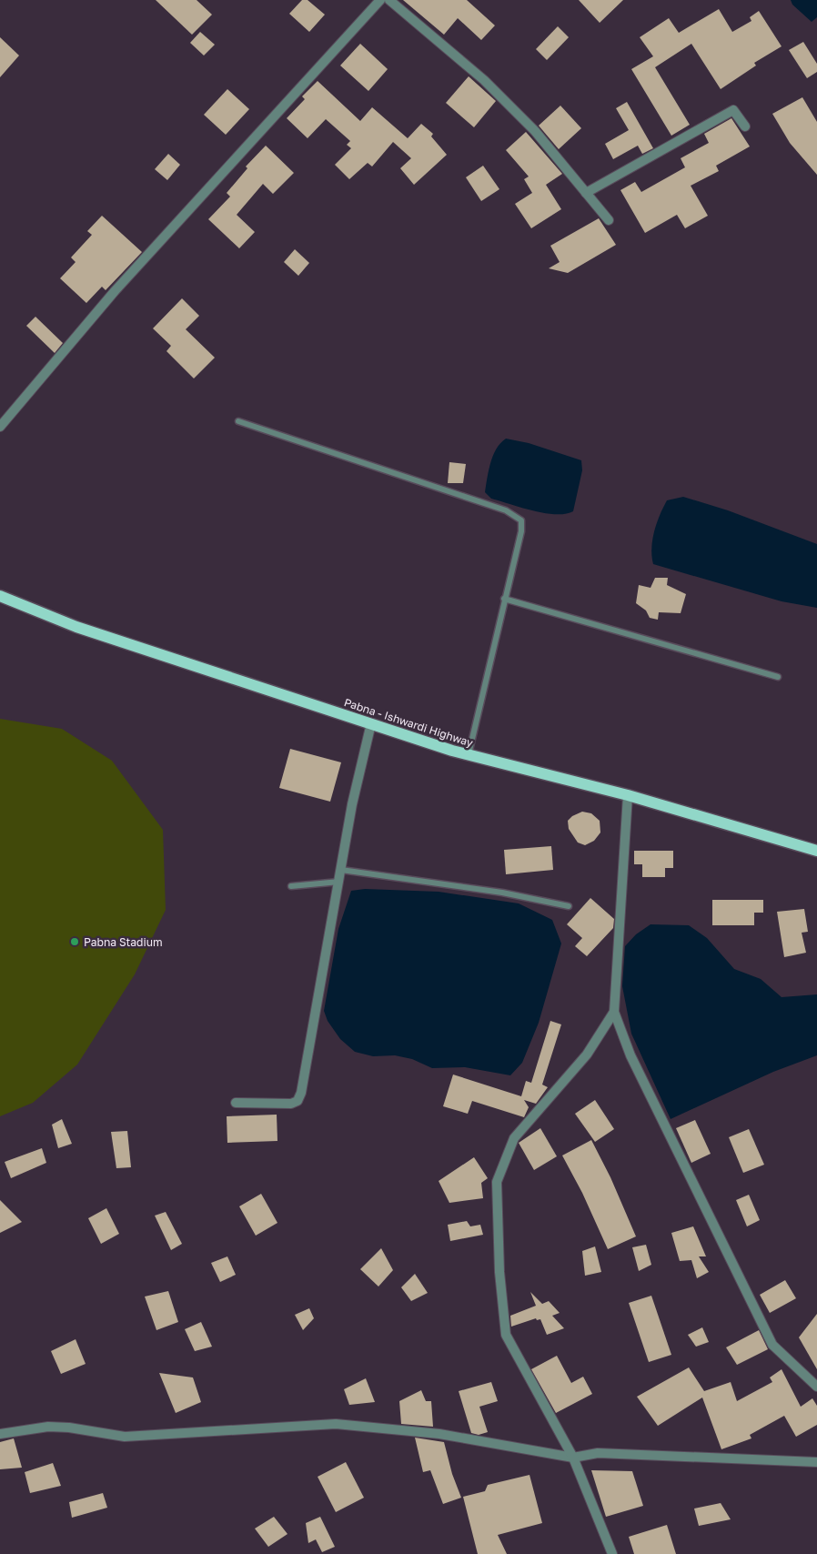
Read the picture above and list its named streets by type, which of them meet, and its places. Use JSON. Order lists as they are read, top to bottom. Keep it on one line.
{"streets":{"main road":["Pabna - Ishwardi Highway"]},"places":["Pabna Stadium"]}
